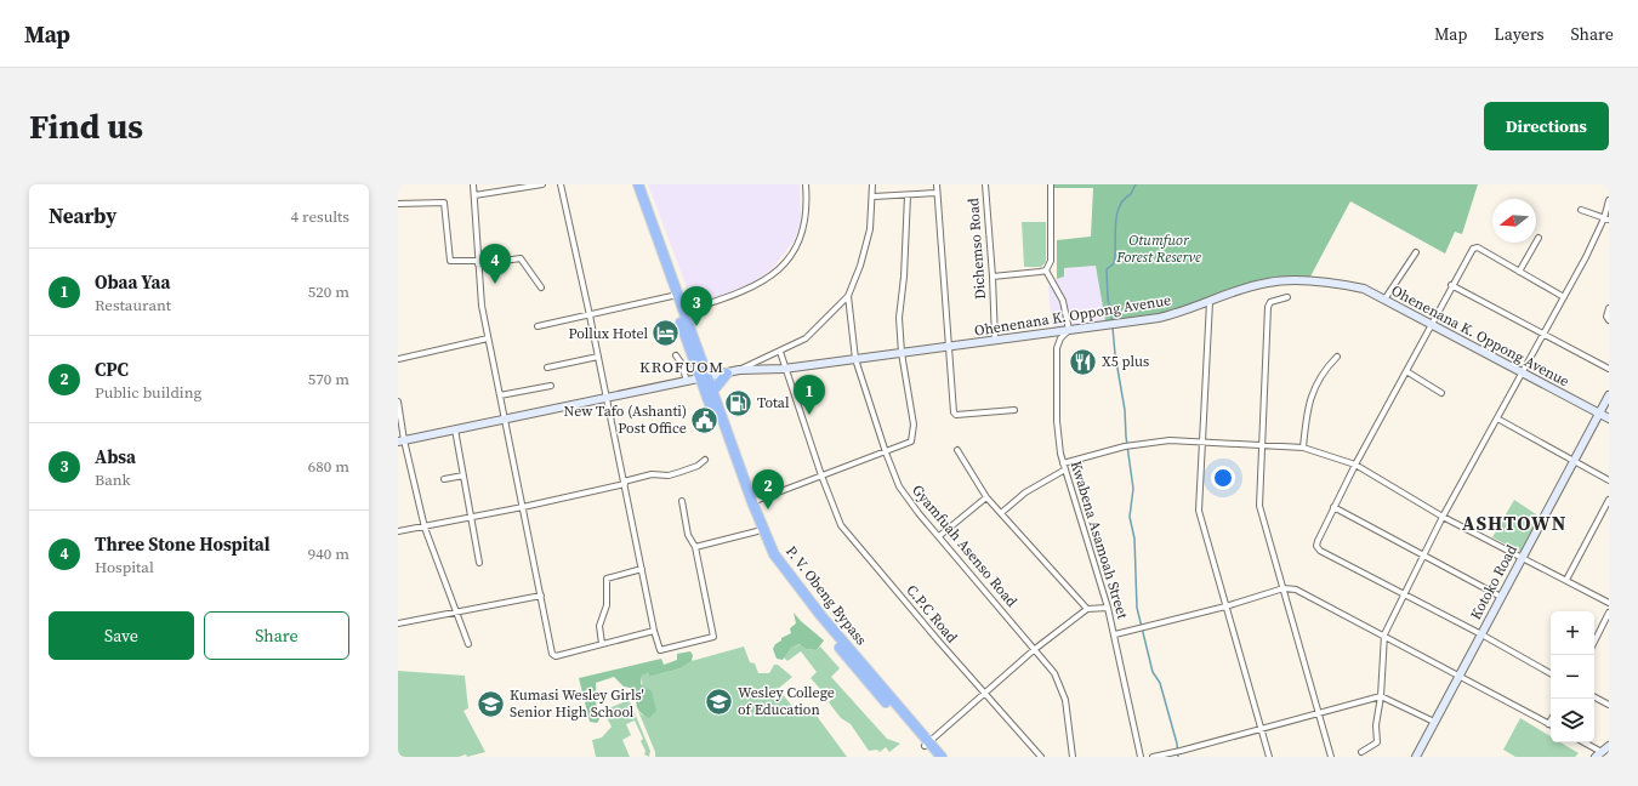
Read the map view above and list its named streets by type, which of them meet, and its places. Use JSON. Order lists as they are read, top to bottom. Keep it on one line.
{"streets":{"highway":["P. V. Obeng Bypass"],"street":["Dichemso Road","Ohenenana K. Oppong Avenue","Kwabena Asamoah Street","Gyamfuah Asenso Road","Kotoko Road","C.P.C Road"]},"crossings":[["Dichemso Road","Ohenenana K. Oppong Avenue"],["Ohenenana K. Oppong Avenue","Kwabena Asamoah Street"],["Ohenenana K. Oppong Avenue","Gyamfuah Asenso Road"],["Ohenenana K. Oppong Avenue","Kotoko Road"],["Ohenenana K. Oppong Avenue","P. V. Obeng Bypass"],["Ohenenana K. Oppong Avenue","C.P.C Road"]],"districts":["KROFUOM","ASHTOWN"],"parks":["Otumfuor Forest Reserve"],"places":{"hotel":["Pollux Hotel"],"restaurant":["X5 plus"],"fuel station":["Total"],"public building":["New Tafo (Ashanti) Post Office"],"school or university":["Wesley College of Education","Kumasi Wesley Girls' Senior High School"]},"north":"left","page":{"header":"Map","nav":["Map","Layers","Share"],"buttons":["Directions",["Save","Share"]],"title":"Find us","heading":["Nearby","4 results"],"pins":["4","3","1","2"],"list":[{"mark":"1","name":"Obaa Yaa","note":"Restaurant","value":"520 m"},{"mark":"2","name":"CPC","note":"Public building","value":"570 m"},{"mark":"3","name":"Absa","note":"Bank","value":"680 m"},{"mark":"4","name":"Three Stone Hospital","note":"Hospital","value":"940 m"}],"map_buttons":["+","−"]}}
